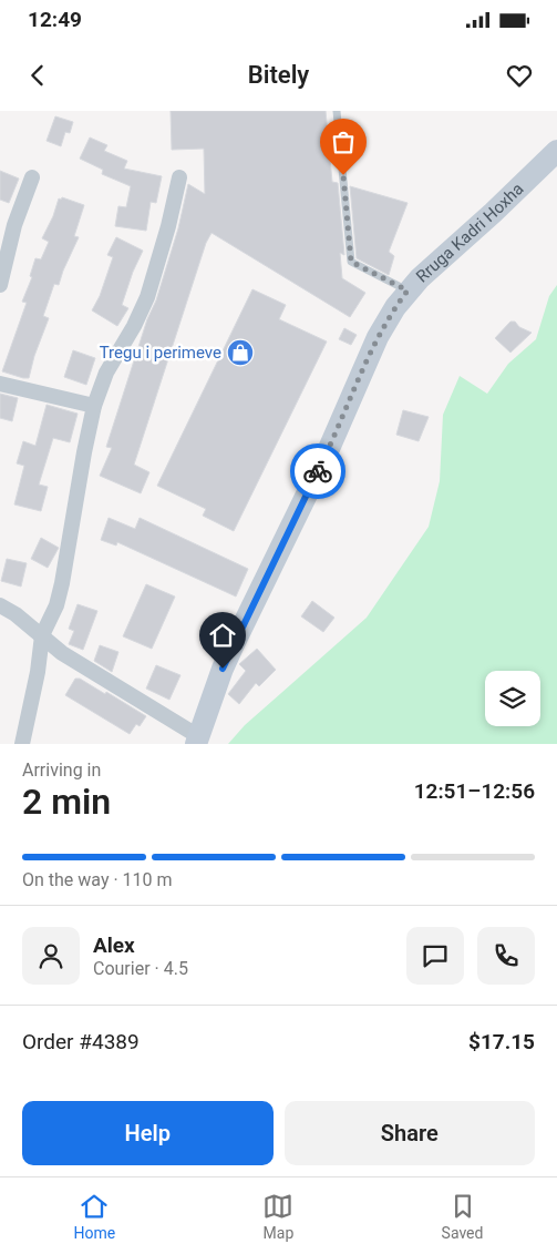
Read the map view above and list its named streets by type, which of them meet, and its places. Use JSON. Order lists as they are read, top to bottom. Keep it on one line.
{"streets":{"main road":["Rruga Kadri Hoxha"]},"places":{"shop":["Tregu i perimeve"]},"page":{"status":"12:49","header":"Bitely","heading":["2 min","Arriving in","12:51–12:56"],"panel":["Alex","Courier · 4.5","Order #4389","$17.15"],"bar":"On the way · 110 m","buttons":["Help","Share"],"tabs":["Home","Map","Saved"]}}
